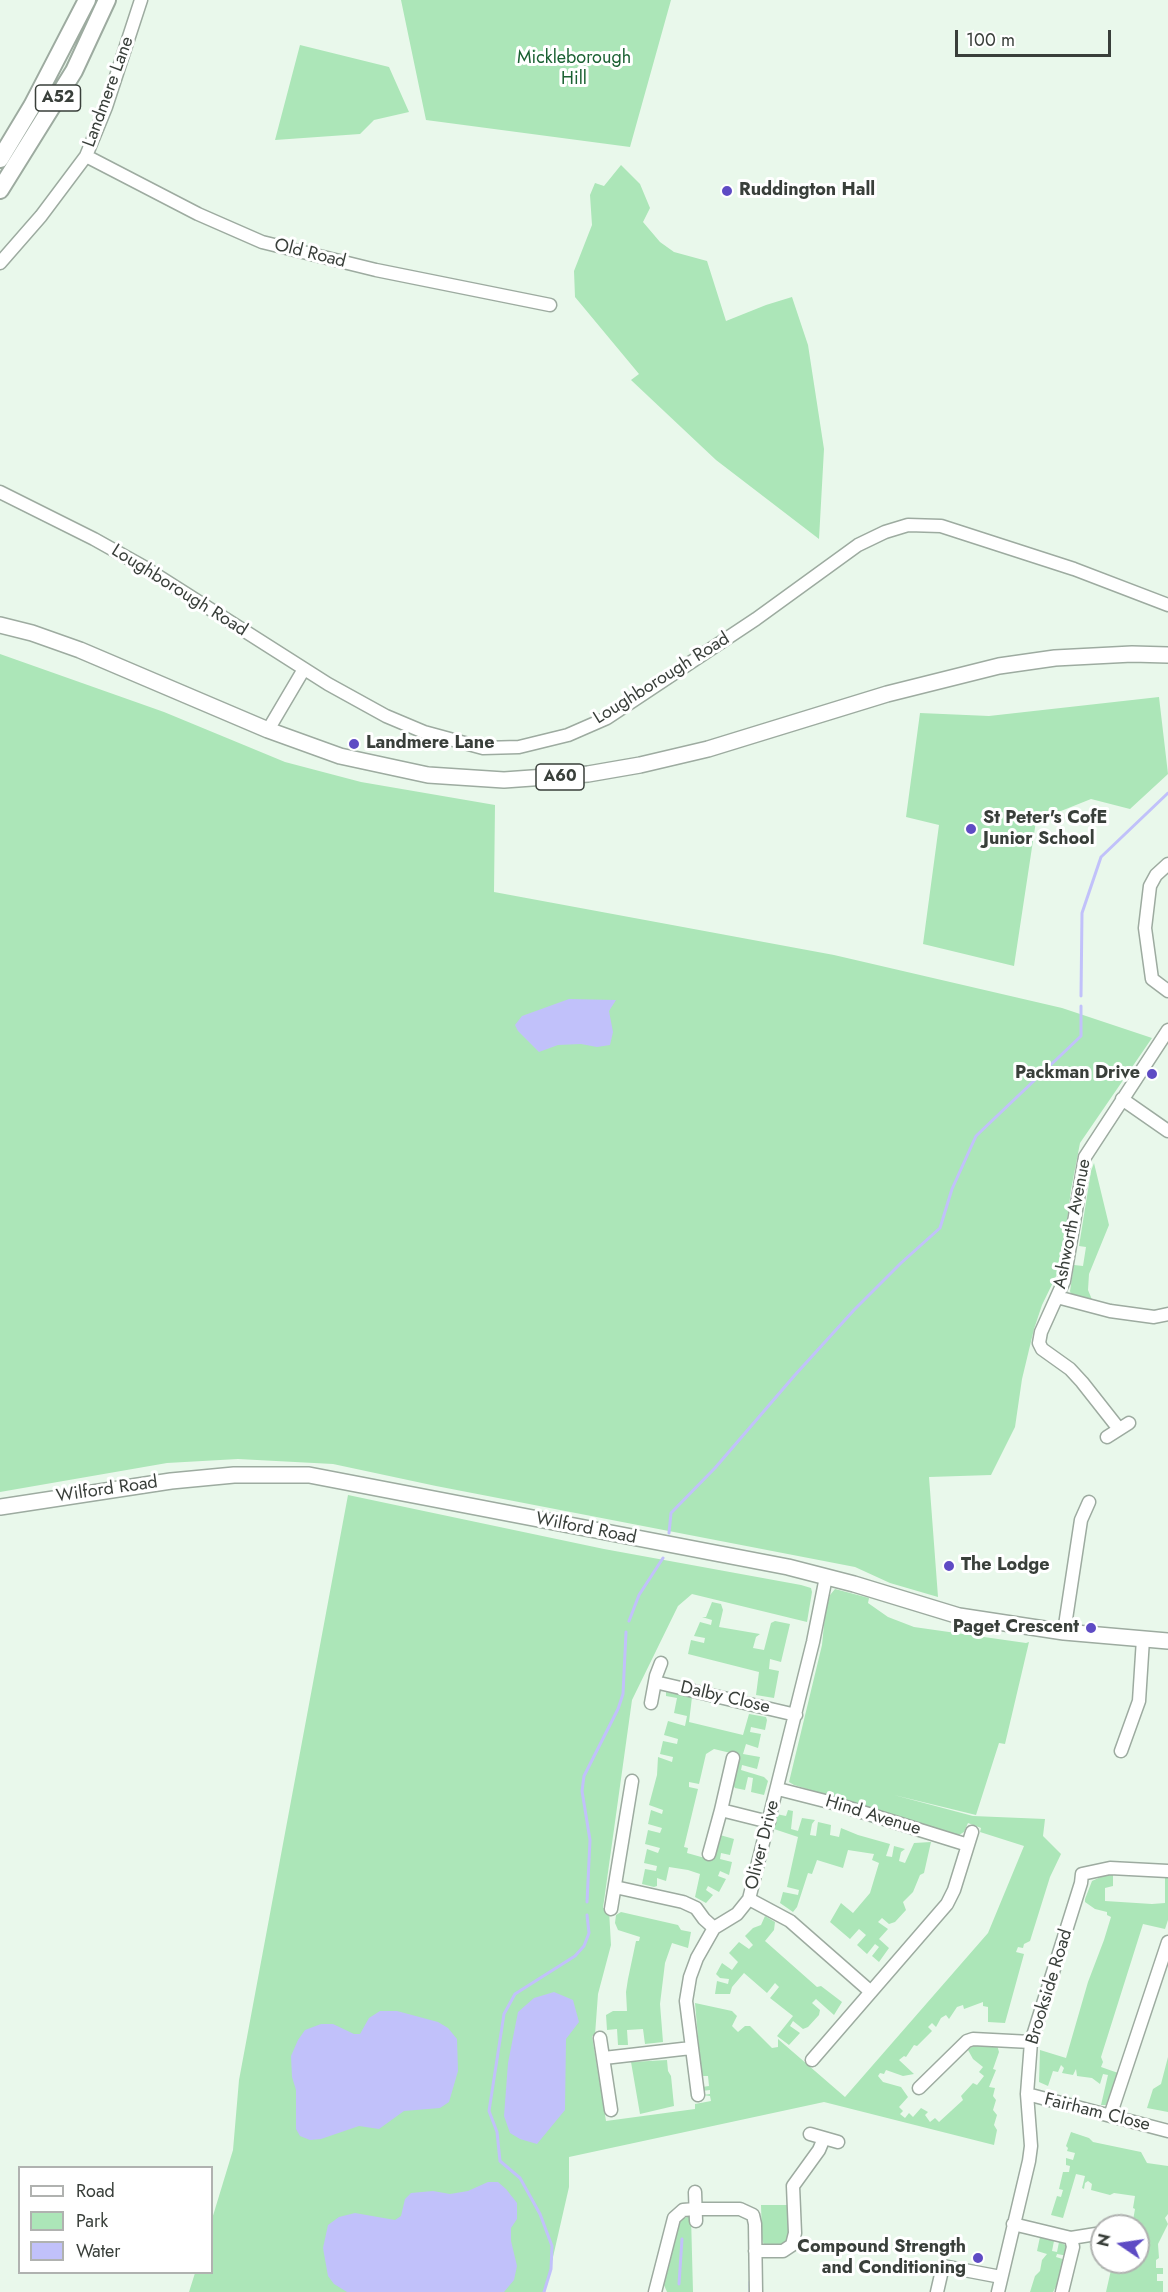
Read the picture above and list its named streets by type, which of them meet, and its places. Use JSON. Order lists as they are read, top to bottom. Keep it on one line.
{"streets":{"highway":["A52"],"main road":["A60","Wilford Road"],"street":["Landmere Lane","Old Road","Loughborough Road","Ashworth Avenue","Dalby Close","Hind Avenue","Oliver Drive","Brookside Road","Fairham Close"]},"crossings":[["Landmere Lane","Old Road"],["Wilford Road","Oliver Drive"],["Dalby Close","Oliver Drive"],["Hind Avenue","Oliver Drive"],["Brookside Road","Fairham Close"]],"parks":["Mickleborough Hill"],"places":["Ruddington Hall","Landmere Lane","St Peter's CofE Junior School","Packman Drive","The Lodge","Paget Crescent","Compound Strength and Conditioning"],"legend":["Road","Park","Water"],"scale_bar":"100 m","north":"left"}
